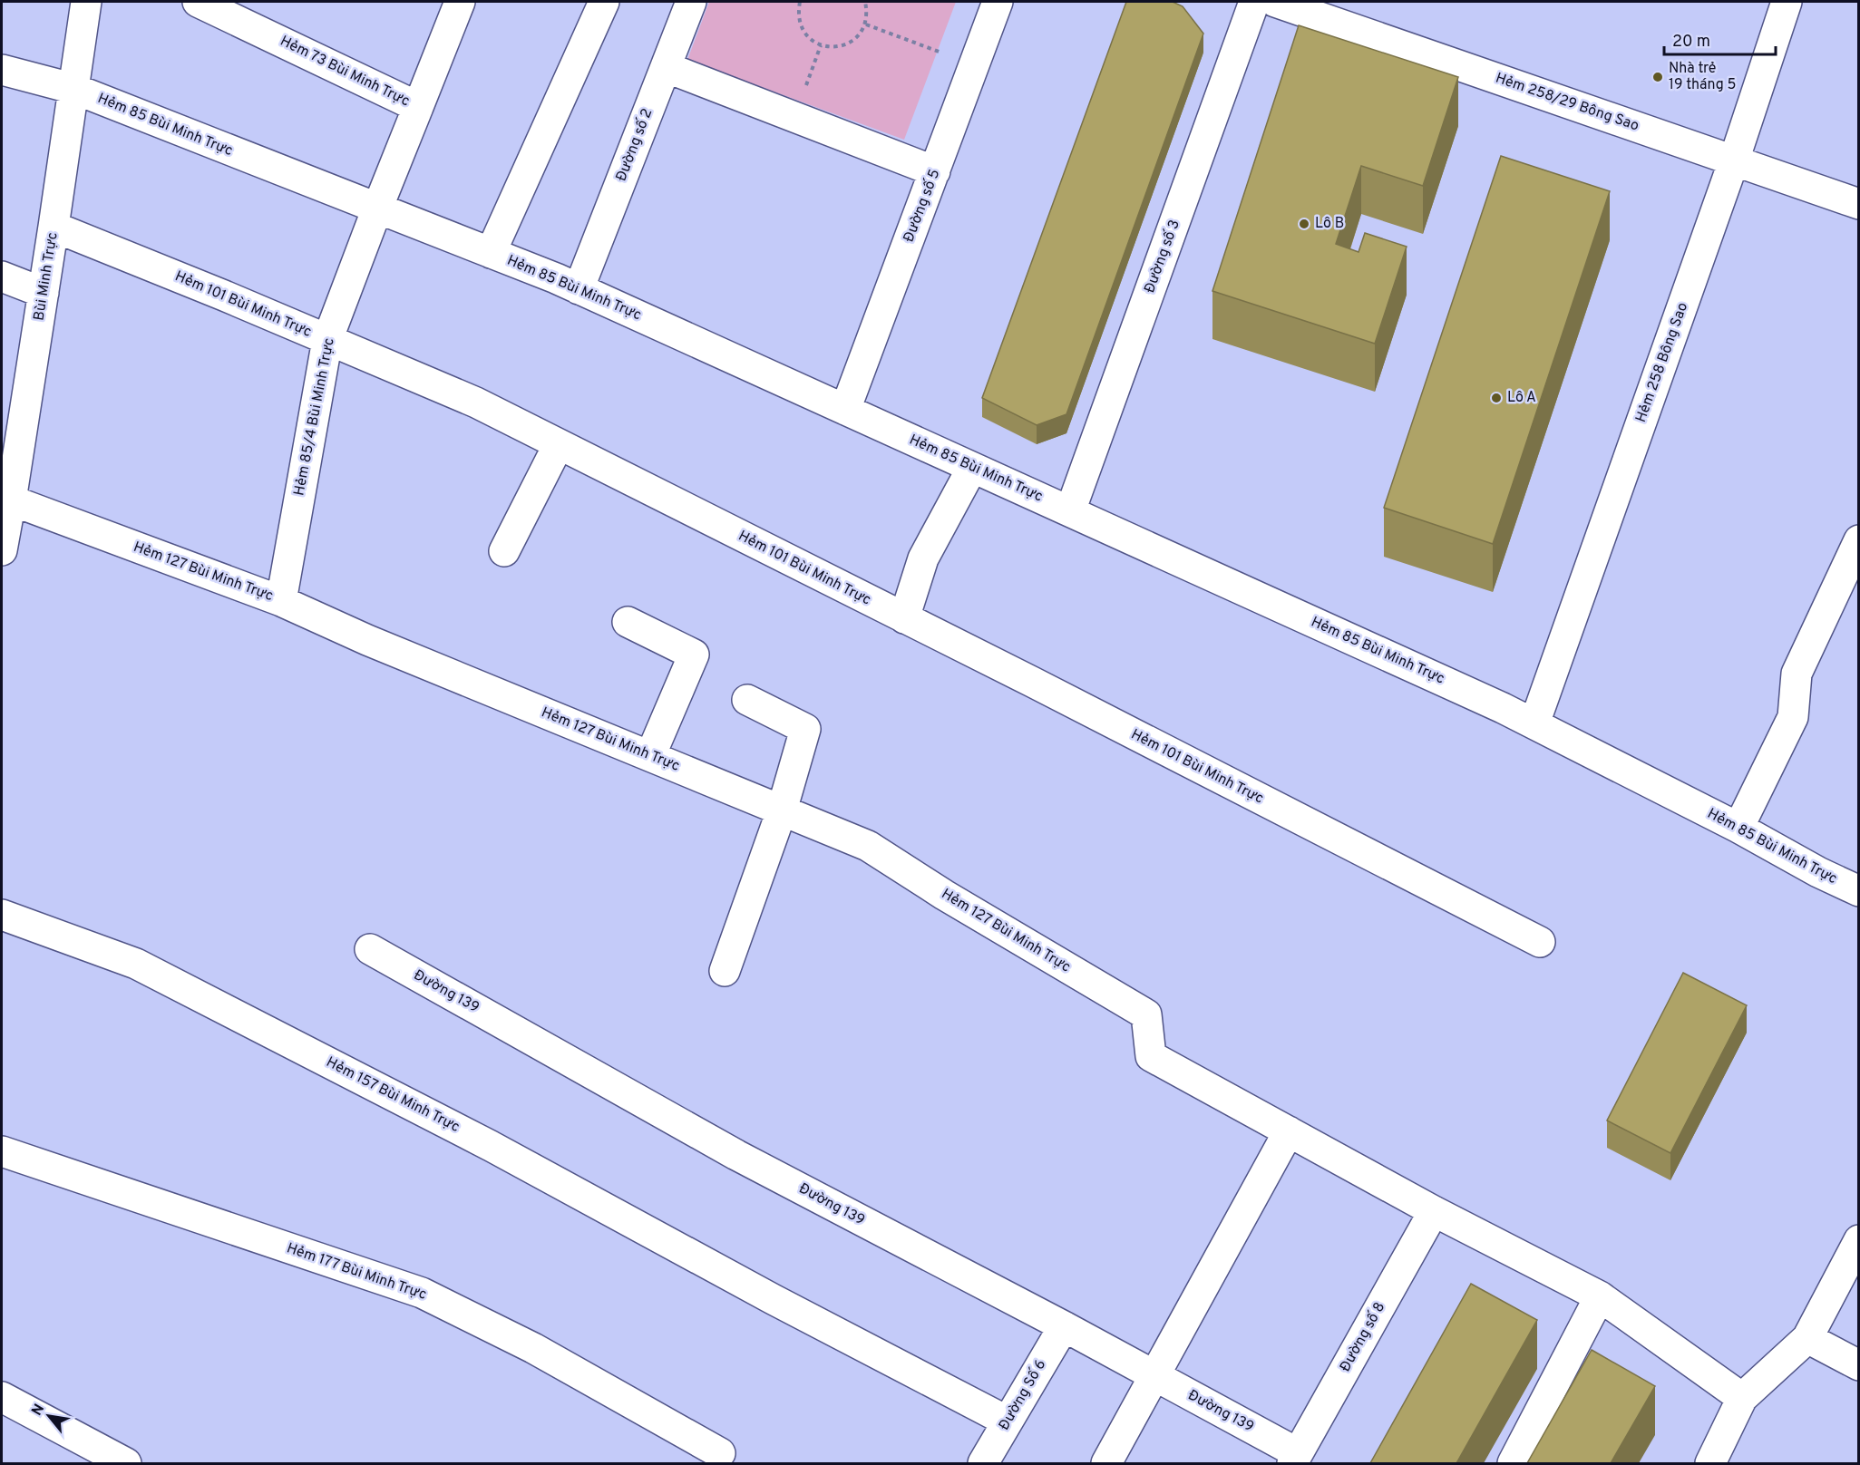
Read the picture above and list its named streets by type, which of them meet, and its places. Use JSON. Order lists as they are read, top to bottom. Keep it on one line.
{"streets":{"street":["Hẻm 73 Bùi Minh Trực","Hẻm 258/29 Bông Sao","Hẻm 85 Bùi Minh Trực","Đường số 2","Đường số 5","Đường số 3","Bùi Minh Trực","Hẻm 101 Bùi Minh Trực","Hẻm 258 Bông Sao","Hẻm 85/4 Bùi Minh Trực","Hẻm 127 Bùi Minh Trực","Đường 139","Hẻm 157 Bùi Minh Trực","Hẻm 177 Bùi Minh Trực","Đường số 8","Đường Số 6"]},"crossings":[["Hẻm 73 Bùi Minh Trực","Hẻm 85/4 Bùi Minh Trực"],["Hẻm 258/29 Bông Sao","Hẻm 258 Bông Sao"],["Hẻm 85 Bùi Minh Trực","Đường số 2"],["Hẻm 85 Bùi Minh Trực","Đường số 5"],["Hẻm 85 Bùi Minh Trực","Đường số 3"],["Hẻm 85 Bùi Minh Trực","Bùi Minh Trực"],["Hẻm 85 Bùi Minh Trực","Hẻm 258 Bông Sao"],["Hẻm 85 Bùi Minh Trực","Hẻm 85/4 Bùi Minh Trực"],["Bùi Minh Trực","Hẻm 101 Bùi Minh Trực"],["Bùi Minh Trực","Hẻm 127 Bùi Minh Trực"],["Hẻm 101 Bùi Minh Trực","Hẻm 85/4 Bùi Minh Trực"],["Hẻm 85/4 Bùi Minh Trực","Hẻm 127 Bùi Minh Trực"],["Đường 139","Đường số 8"],["Đường 139","Đường Số 6"],["Hẻm 157 Bùi Minh Trực","Đường Số 6"]],"places":["Nhà trẻ 19 tháng 5","Lô B","Lô A"],"scale_bar":"20 m","north":"top left"}
